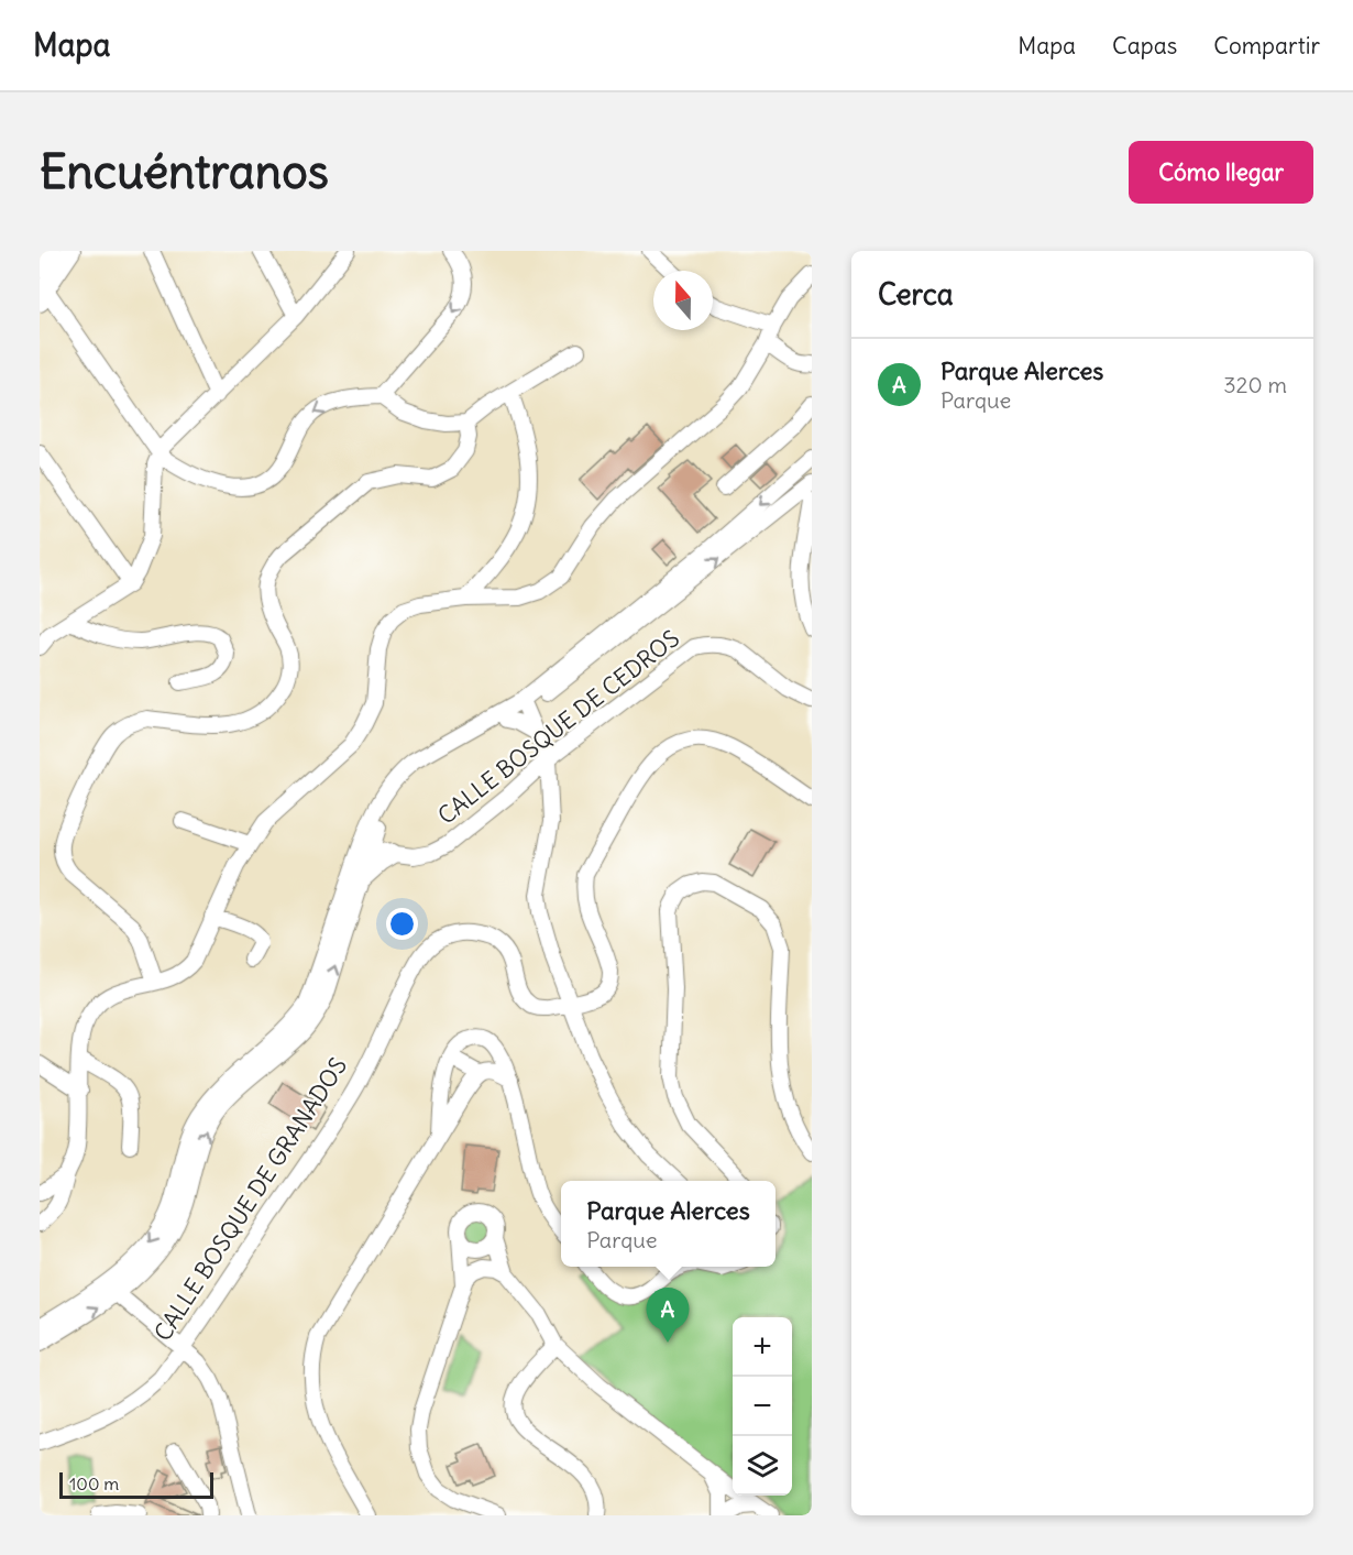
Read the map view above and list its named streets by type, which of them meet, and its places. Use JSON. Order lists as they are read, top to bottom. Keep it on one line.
{"streets":{"street":["CALLE BOSQUE DE CEDROS","CALLE BOSQUE DE GRANADOS"]},"scale_bar":"100 m","north":"top","page":{"header":"Mapa","nav":["Mapa","Capas","Compartir"],"buttons":"Cómo llegar","title":"Encuéntranos","heading":"Cerca","list":[{"mark":"A","name":"Parque Alerces","note":"Parque","value":"320 m"}],"popup":["Parque Alerces","Parque"],"pins":"A","map_buttons":["+","−"],"scale":"100 m"}}
